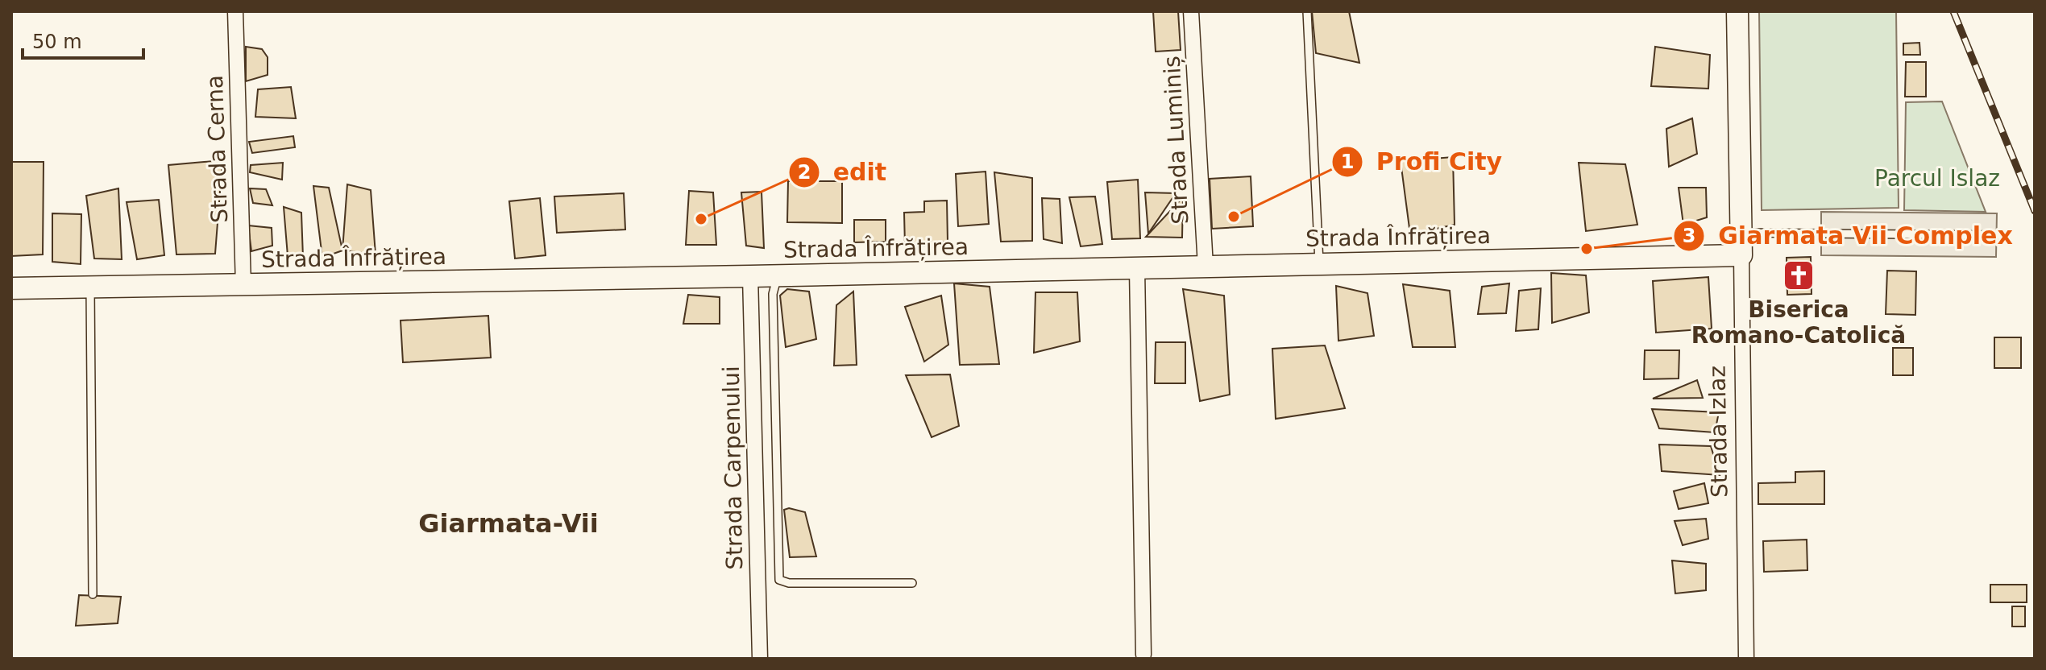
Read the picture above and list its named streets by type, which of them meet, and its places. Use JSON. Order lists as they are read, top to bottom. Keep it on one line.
{"streets":{"street":["Strada Luminiș","Strada Cerna","Strada Înfrățirea","Strada Izlaz","Strada Carpenului"]},"crossings":[["Strada Luminiș","Strada Înfrățirea"],["Strada Cerna","Strada Înfrățirea"],["Strada Înfrățirea","Strada Izlaz"],["Strada Înfrățirea","Strada Carpenului"]],"districts":["Giarmata-Vii"],"parks":["Parcul Islaz"],"places":{"other":["Profi City","edit","Giarmata Vii Complex"],"church":["Biserica Romano-Catolică"]},"scale_bar":"50 m"}
